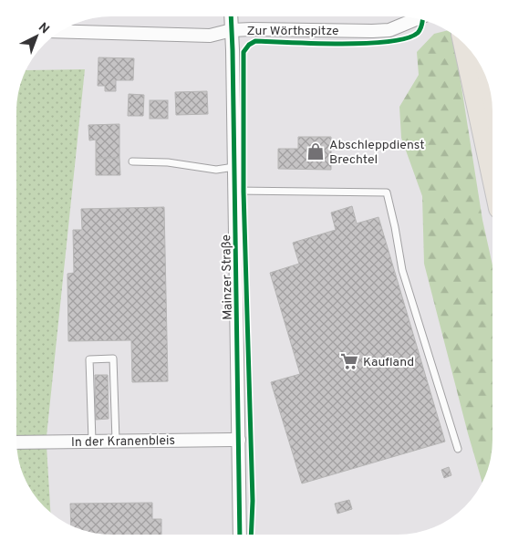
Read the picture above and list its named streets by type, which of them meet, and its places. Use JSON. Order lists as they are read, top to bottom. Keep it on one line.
{"streets":{"street":["Zur Wörthspitze","Mainzer Straße","In der Kranenbleis"]},"crossings":[["Zur Wörthspitze","Mainzer Straße"],["Mainzer Straße","In der Kranenbleis"]],"places":{"shop":["Abschleppdienst Brechtel"],"supermarket":["Kaufland"]},"north":"top right"}
